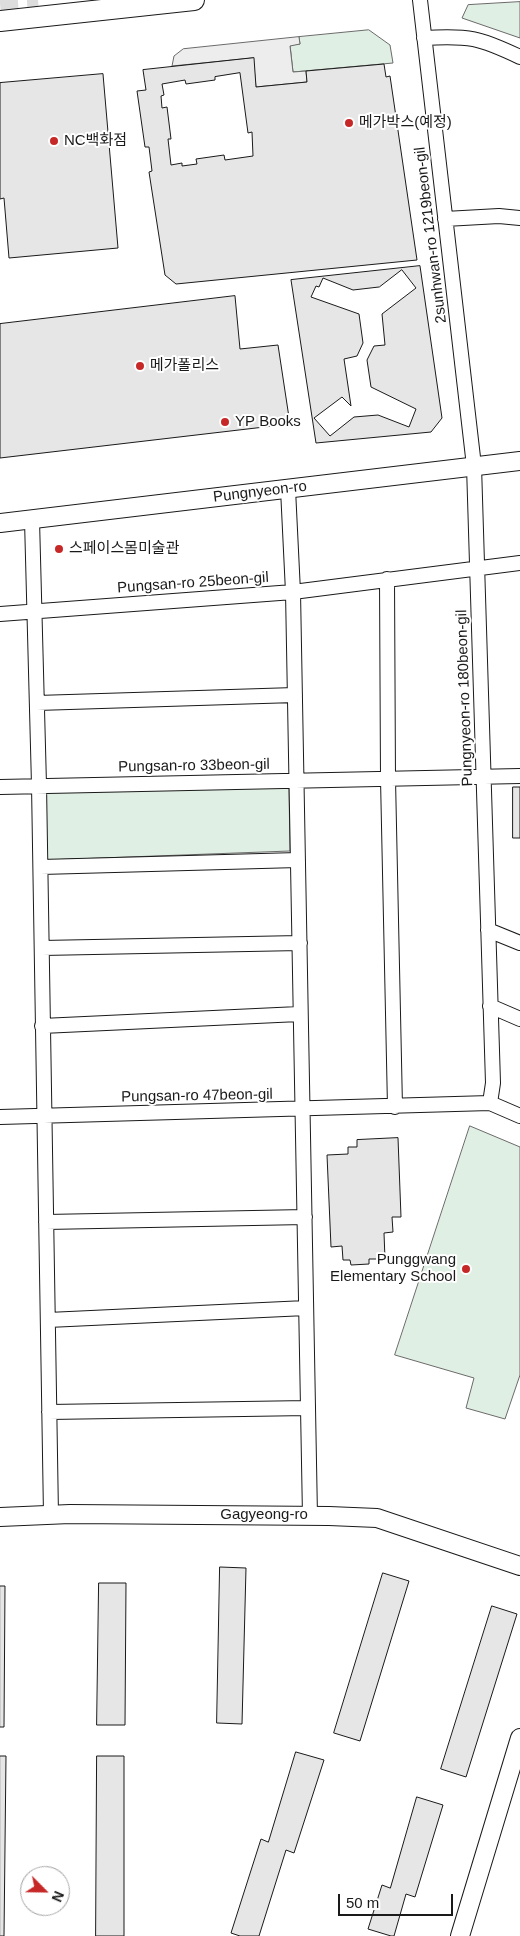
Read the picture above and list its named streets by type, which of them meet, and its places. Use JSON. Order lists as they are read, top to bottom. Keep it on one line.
{"streets":{"street":["2sunhwan-ro 1219beon-gil","Pungnyeon-ro","Pungsan-ro 25beon-gil","Pungnyeon-ro 180beon-gil","Pungsan-ro 33beon-gil","Pungsan-ro 47beon-gil","Gagyeong-ro"]},"crossings":[["2sunhwan-ro 1219beon-gil","Pungnyeon-ro"],["2sunhwan-ro 1219beon-gil","Pungnyeon-ro 180beon-gil"],["Pungnyeon-ro","Pungnyeon-ro 180beon-gil"],["Pungsan-ro 25beon-gil","Pungnyeon-ro 180beon-gil"],["Pungnyeon-ro 180beon-gil","Pungsan-ro 33beon-gil"],["Pungnyeon-ro 180beon-gil","Pungsan-ro 47beon-gil"]],"places":["메가박스(예정)","NC백화점","메가폴리스","YP Books","스페이스몸미술관","Punggwang Elementary School"],"scale_bar":"50 m","north":"bottom right"}
